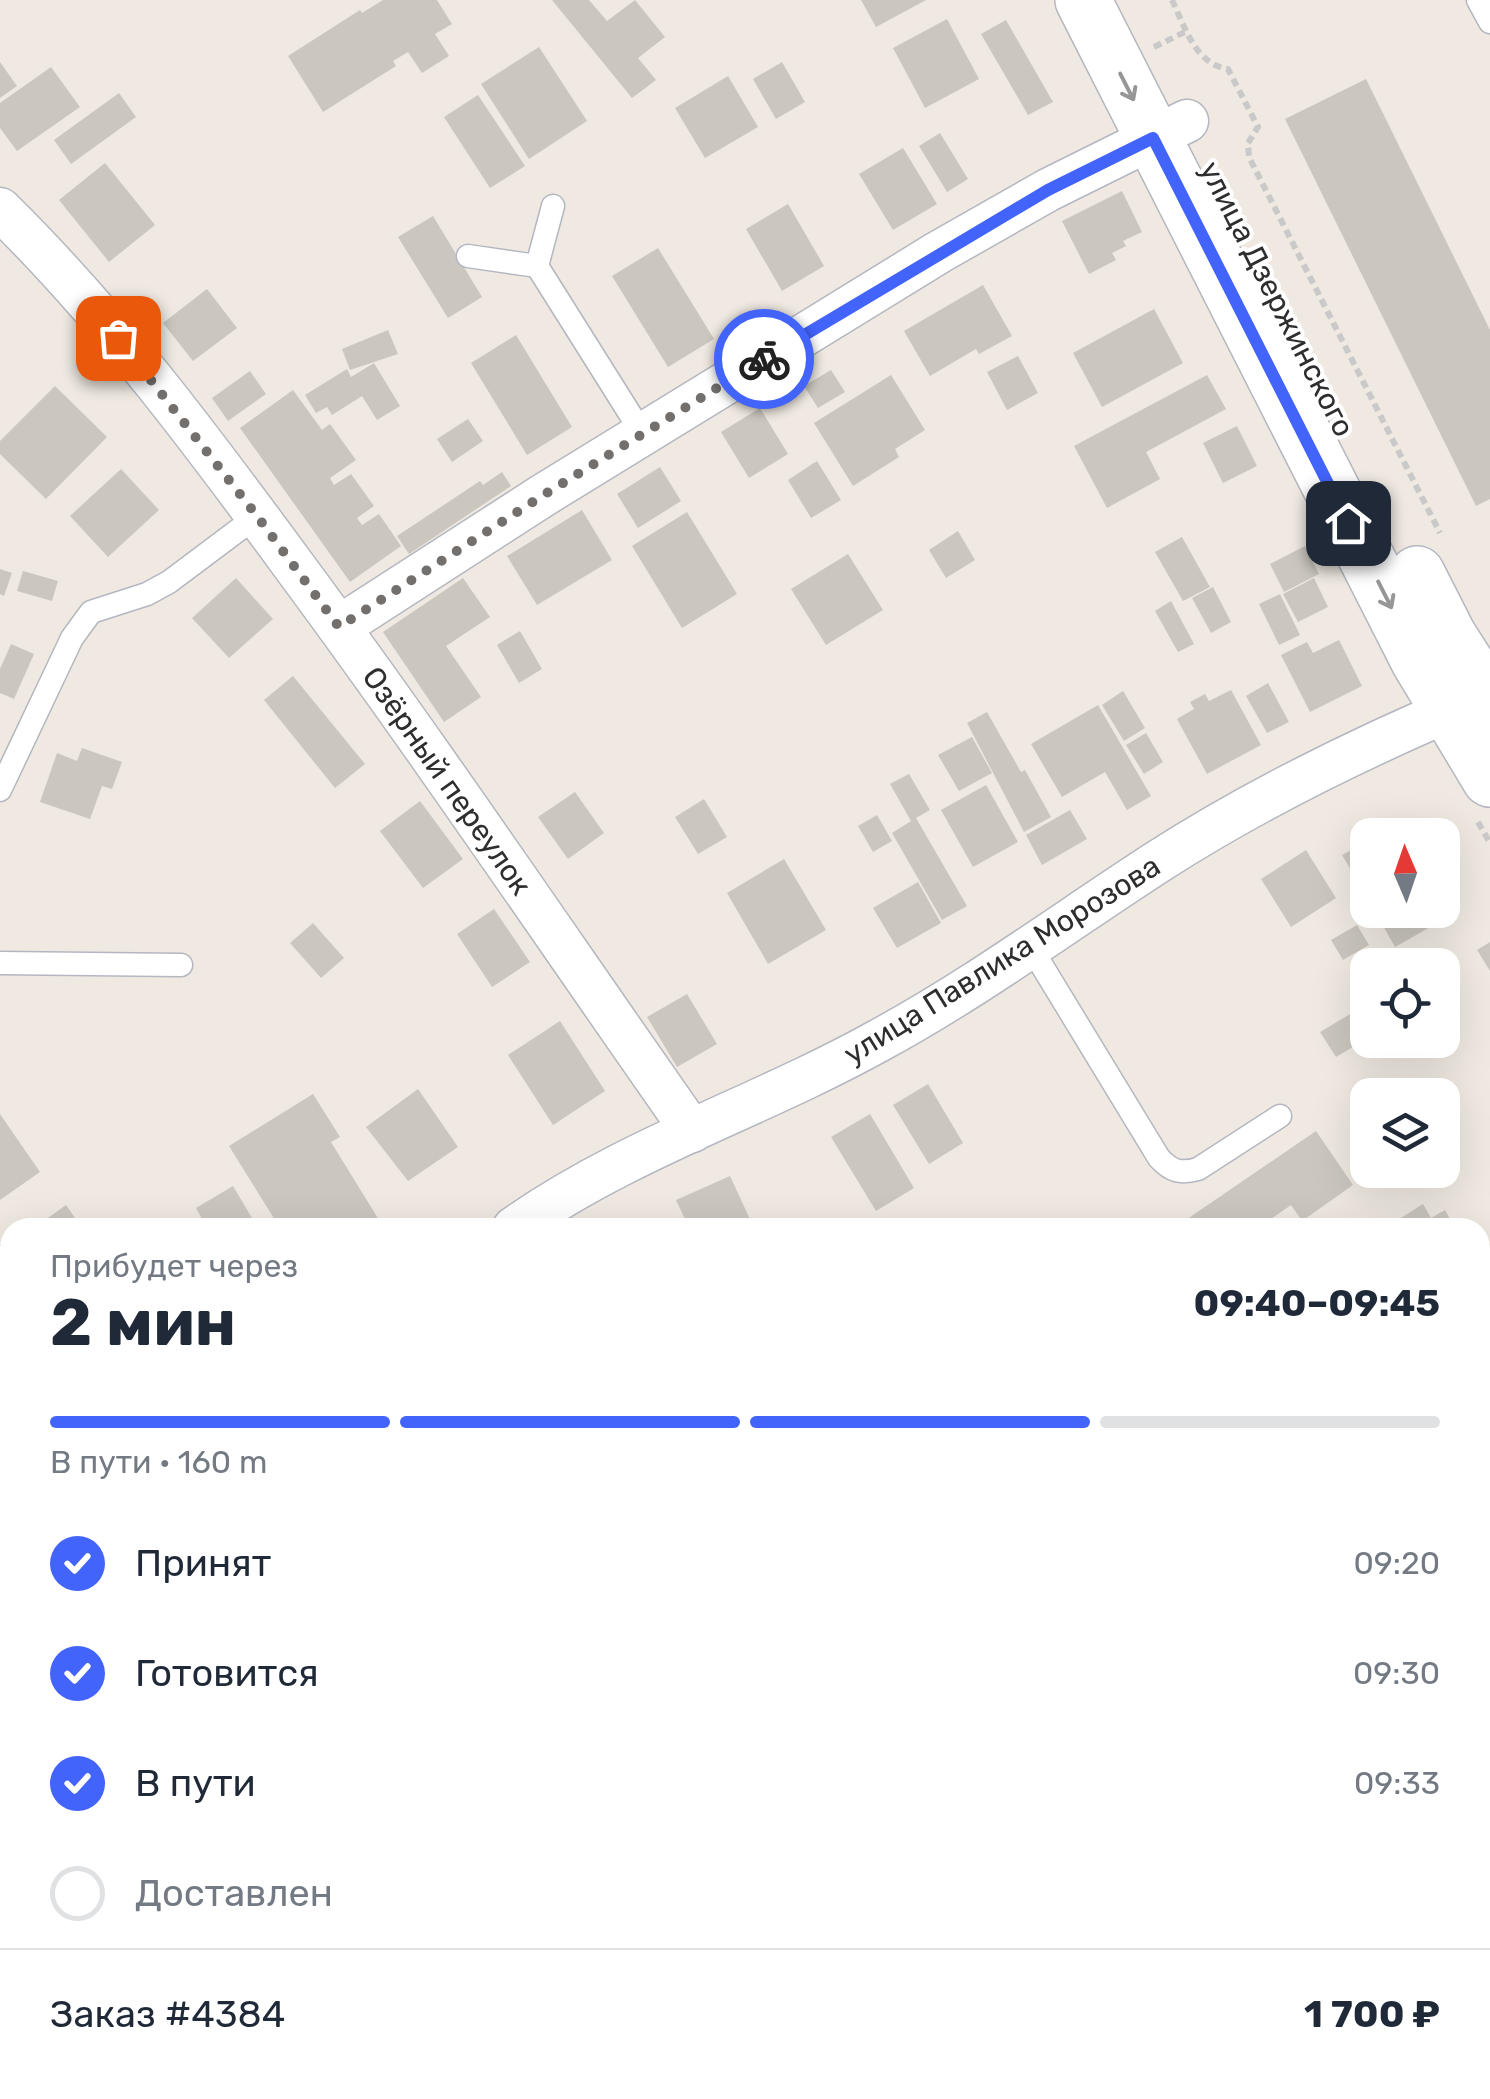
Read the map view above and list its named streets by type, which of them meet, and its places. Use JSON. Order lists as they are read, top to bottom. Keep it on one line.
{"streets":{"street":["улица Дзержинского","Озёрный переулок","улица Павлика Морозова"]},"crossings":[["улица Дзержинского","улица Павлика Морозова"],["Озёрный переулок","улица Павлика Морозова"]],"north":"top","page":{"heading":["2 мин","Прибудет через","09:40–09:45"],"panel":["Заказ #4384","1 700 ₽"],"bar":"В пути · 160 m","list":[["Принят","09:20"],["Готовится","09:30"],["В пути","09:33"],"Доставлен"]}}
